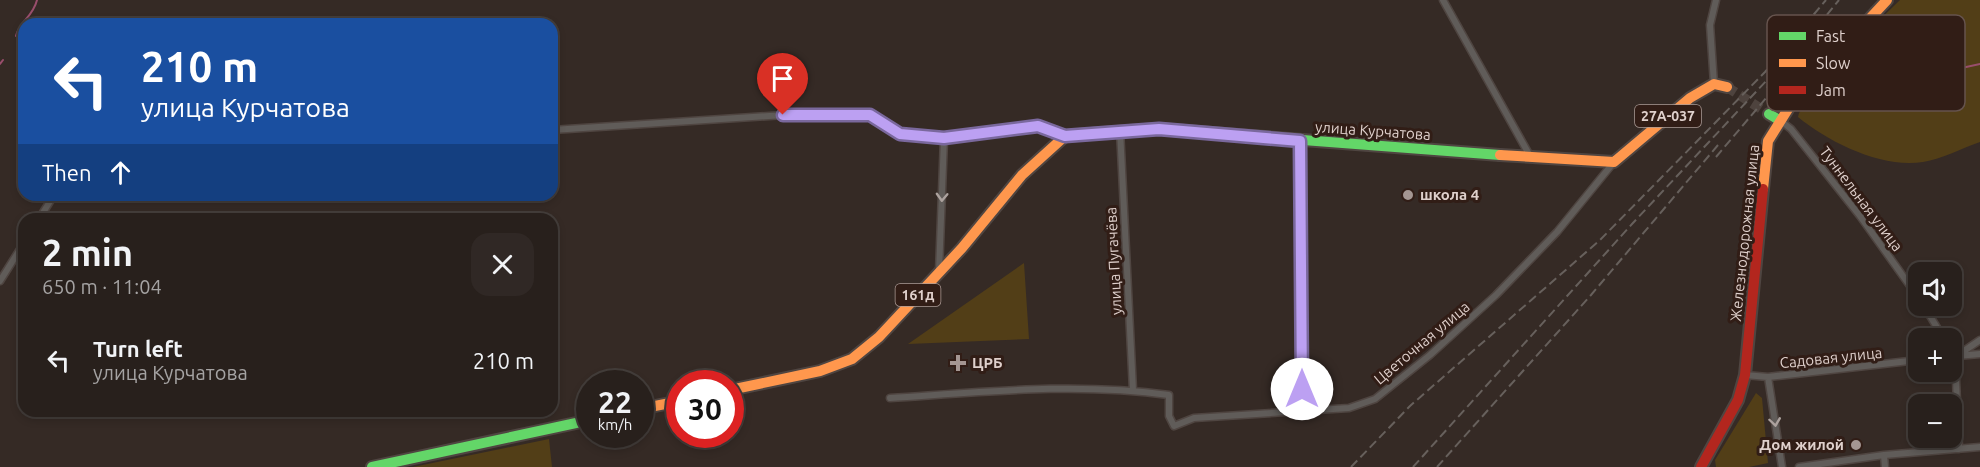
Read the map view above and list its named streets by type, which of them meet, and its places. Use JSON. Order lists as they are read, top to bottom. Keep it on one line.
{"streets":{"main road":["27А-037","улица Курчатова","Железнодорожная улица","161д"],"street":["Туннельная улица","улица Пугачёва","Цветочная улица","Садовая улица"]},"crossings":[["27А-037","улица Курчатова"],["27А-037","Цветочная улица"],["улица Курчатова","улица Пугачёва"],["улица Курчатова","161д"],["улица Курчатова","Цветочная улица"],["Туннельная улица","Железнодорожная улица"],["Железнодорожная улица","Садовая улица"],["улица Пугачёва","Цветочная улица"]],"places":{"other":["школа 4","Дом жилой"],"health":["ЦРБ"]},"legend":["Fast","Slow","Jam"],"page":{"turn":["210 m","улица Курчатова"],"then":"Then","heading":["2 min","650 m · 11:04"],"map_buttons":["+","−"],"list":[{"name":"Turn left","note":"улица Курчатова","value":"210 m"}],"speed":"22 km/h","limit":"30"}}
